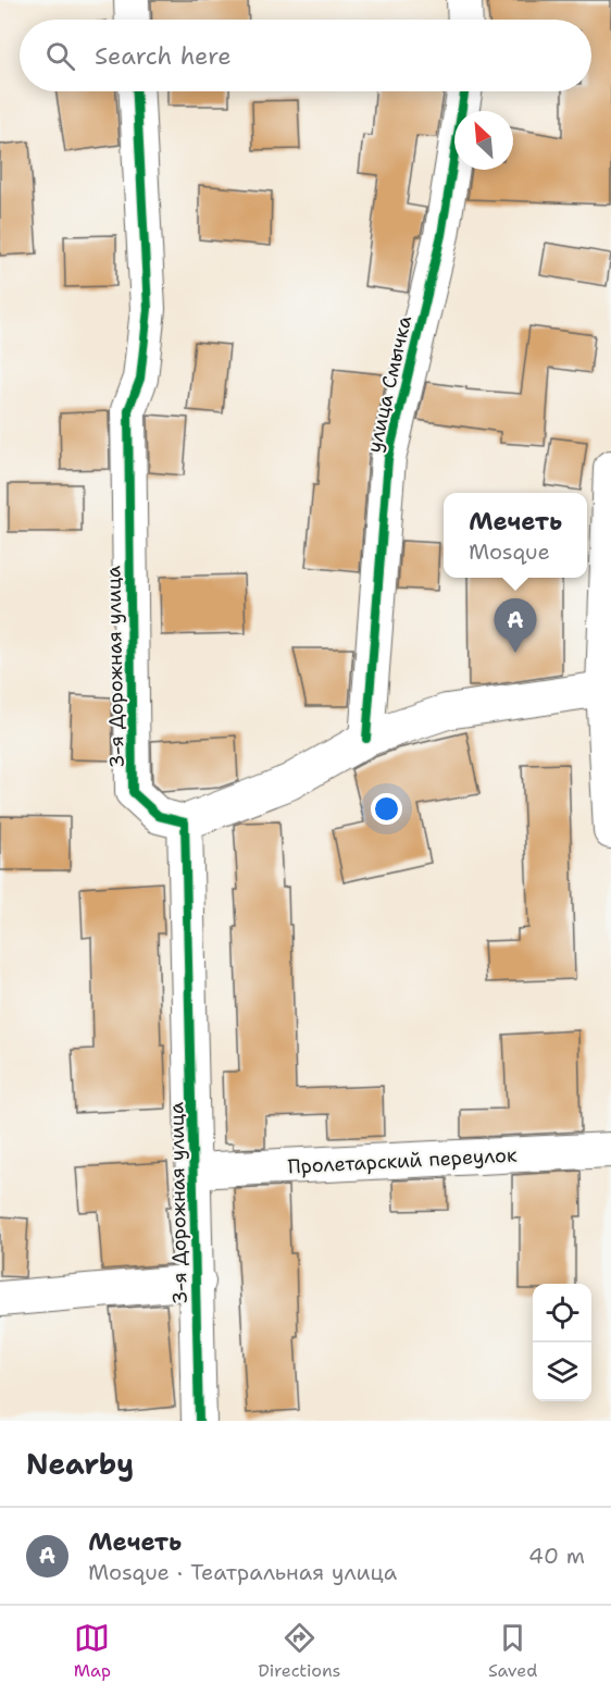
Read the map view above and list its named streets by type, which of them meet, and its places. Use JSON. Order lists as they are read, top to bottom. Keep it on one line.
{"streets":{"street":["улица Смычка","3-я Дорожная улица","Пролетарский переулок"]},"crossings":[["3-я Дорожная улица","Пролетарский переулок"]],"north":"top left","page":{"search":"Search here","popup":["Мечеть","Mosque"],"pins":"A","heading":"Nearby","list":[{"mark":"A","name":"Мечеть","note":"Mosque · Театральная улица","value":"40 m"}],"nav":["Map","Directions","Saved"]}}
